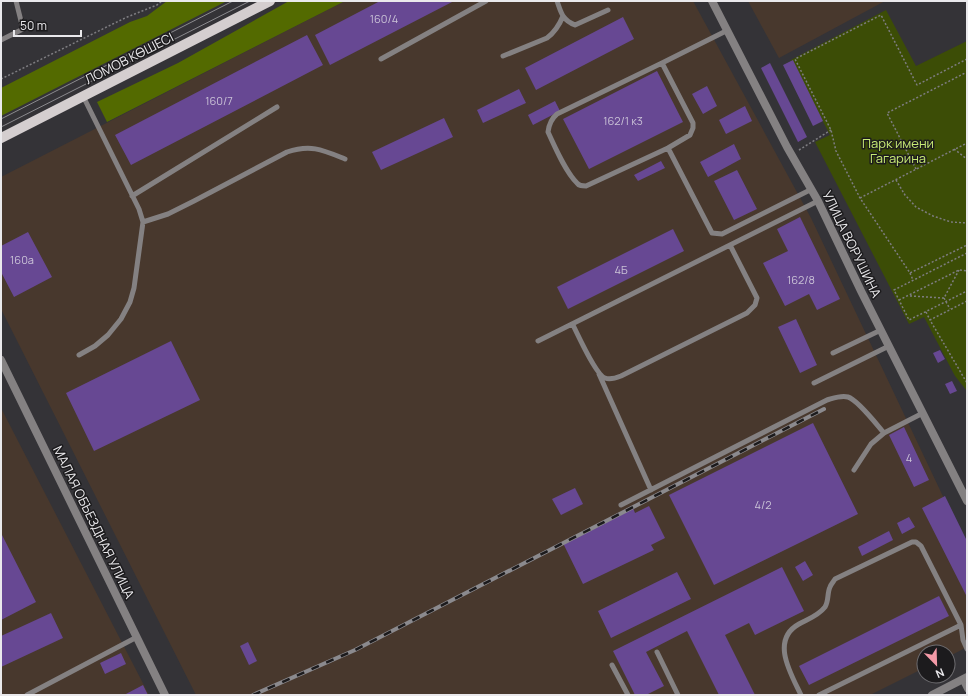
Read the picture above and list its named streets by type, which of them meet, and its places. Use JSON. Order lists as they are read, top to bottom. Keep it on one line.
{"streets":{"main road":["ЛОМОВ КӨШЕСІ"],"street":["УЛИЦА ВОРУШИНА","МАЛАЯ ОБЪЕЗДНАЯ УЛИЦА"]},"parks":["Парк имени Гагарина"],"house_numbers":["160/4","160/7","162/1 к3","160а","4Б","162/8","4","4/2"],"scale_bar":"50 m","north":"bottom right"}
